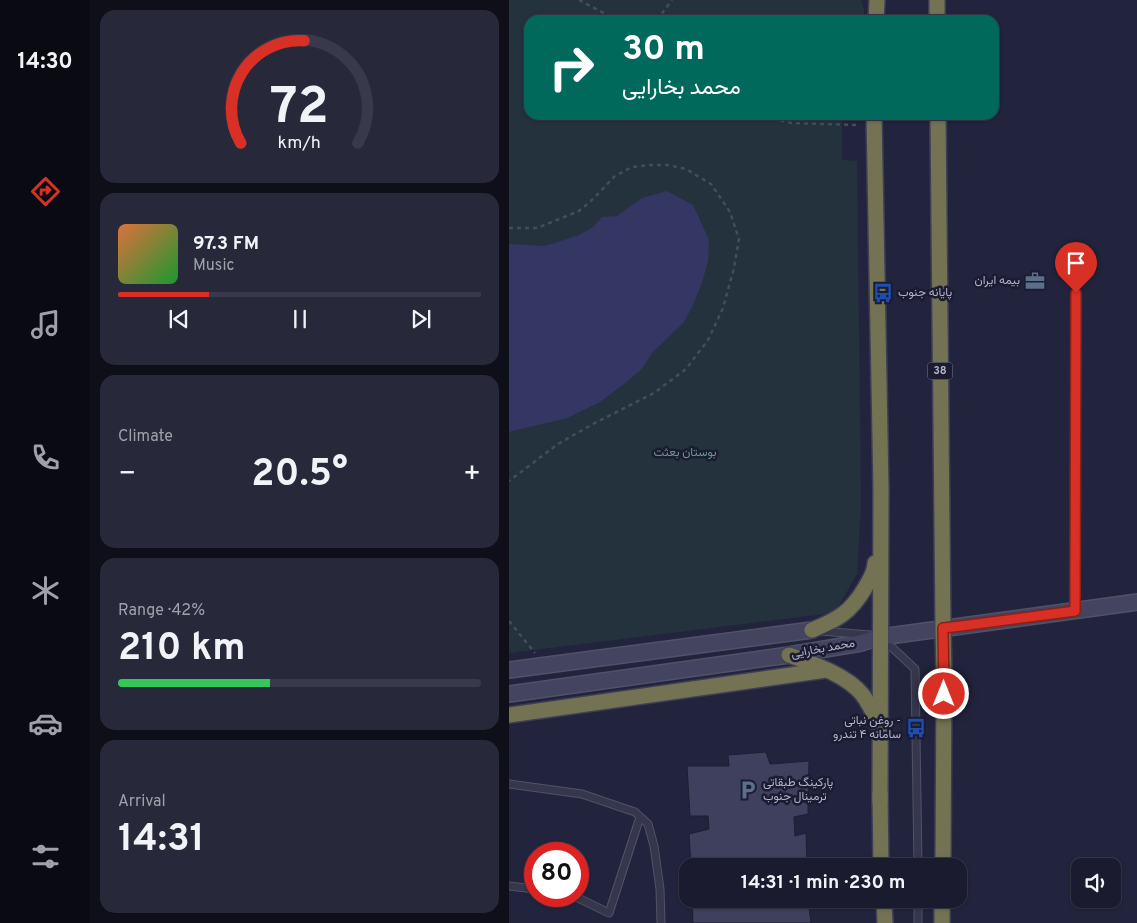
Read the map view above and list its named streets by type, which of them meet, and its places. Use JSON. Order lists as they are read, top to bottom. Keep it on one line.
{"streets":{"highway":["38"],"main road":["محمد بخارایی"]},"crossings":[["38","محمد بخارایی"]],"parks":["بوستان بعثت"],"places":{"office":["بیمه ایران"],"bus stop":["پایانه جنوب","روغن نباتی - سامانه ۴ تندرو"],"parking":["پارکینگ طبقاتی ترمینال جنوب"]},"page":{"tabs":"14:30","turn":["30 m","محمد بخارایی"],"song":["97.3 FM","Music"],"tile":["Climate",["Range · 42%","210 km"],["Arrival","14:31"]],"heat":["−","20.5°","+"],"limit":"80","trip":"14:31 · 1 min · 230 m","gauge":["72","km/h"]}}
